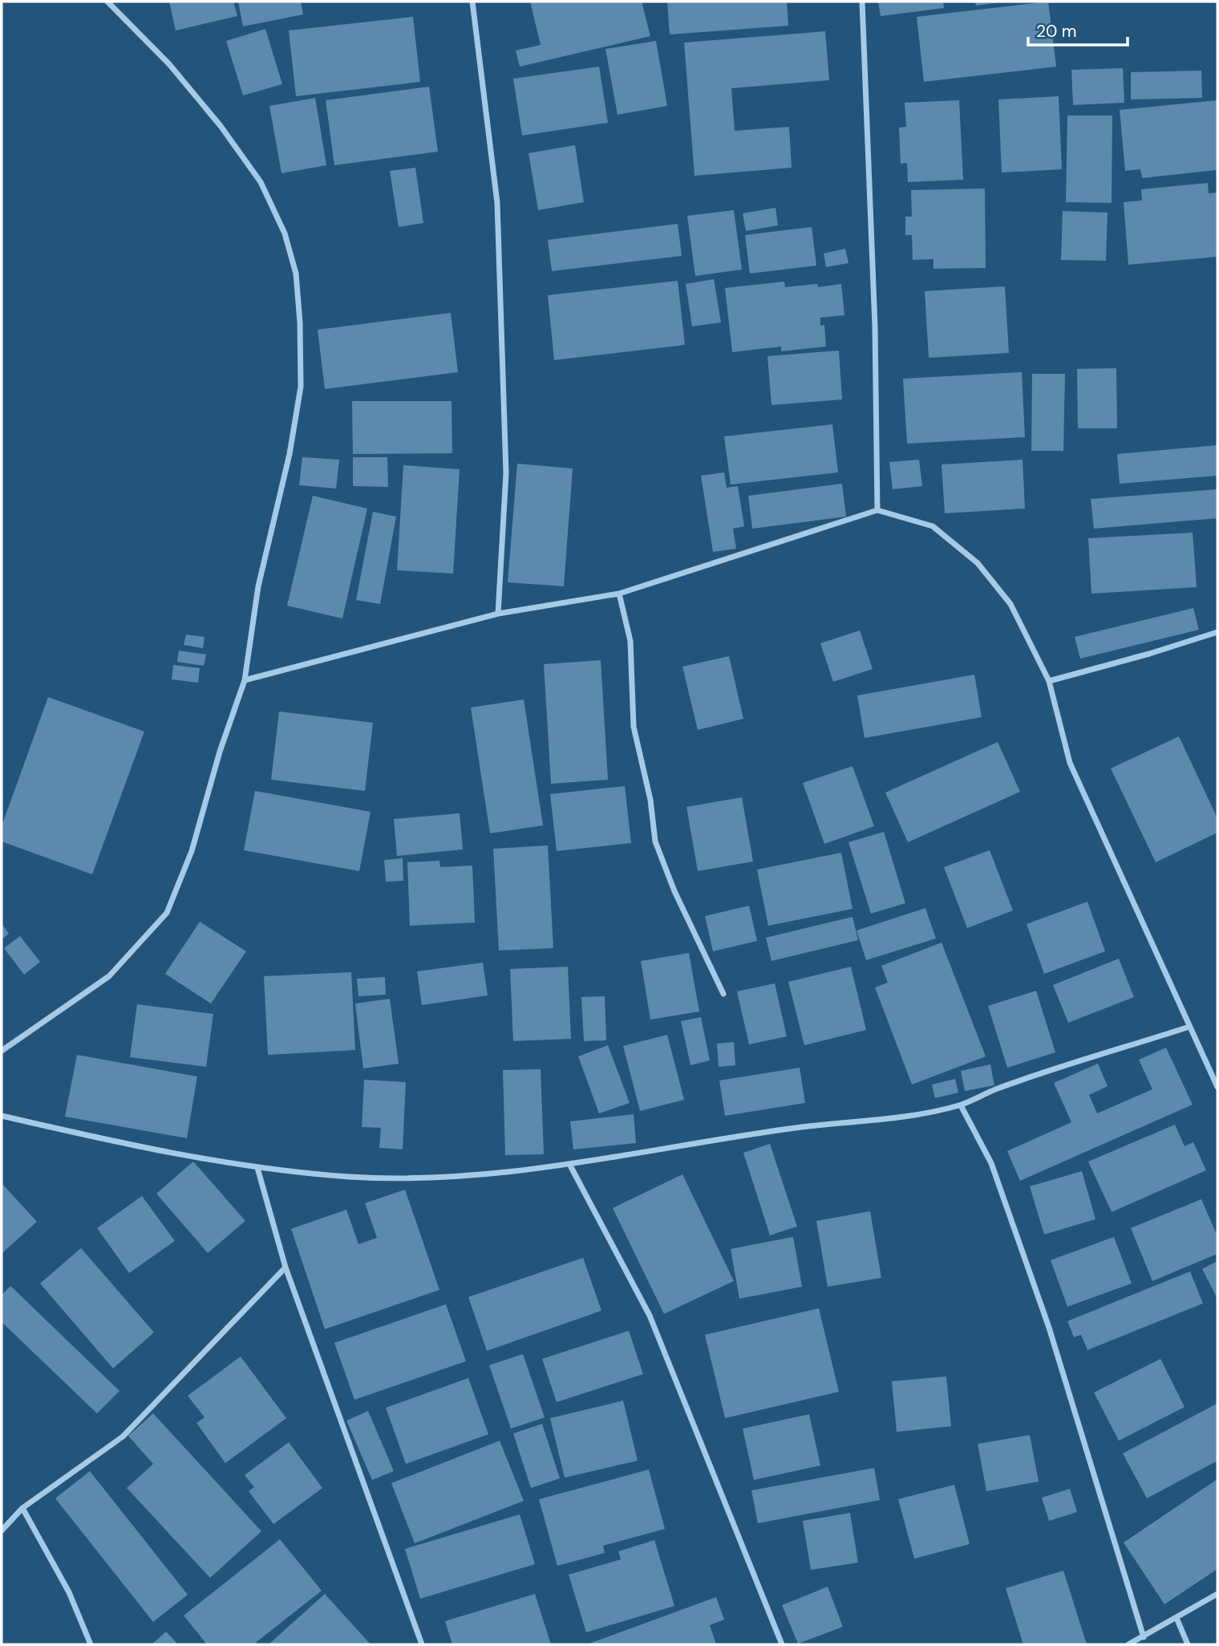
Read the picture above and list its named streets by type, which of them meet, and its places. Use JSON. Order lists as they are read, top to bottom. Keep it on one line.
{"scale_bar":"20 m"}
